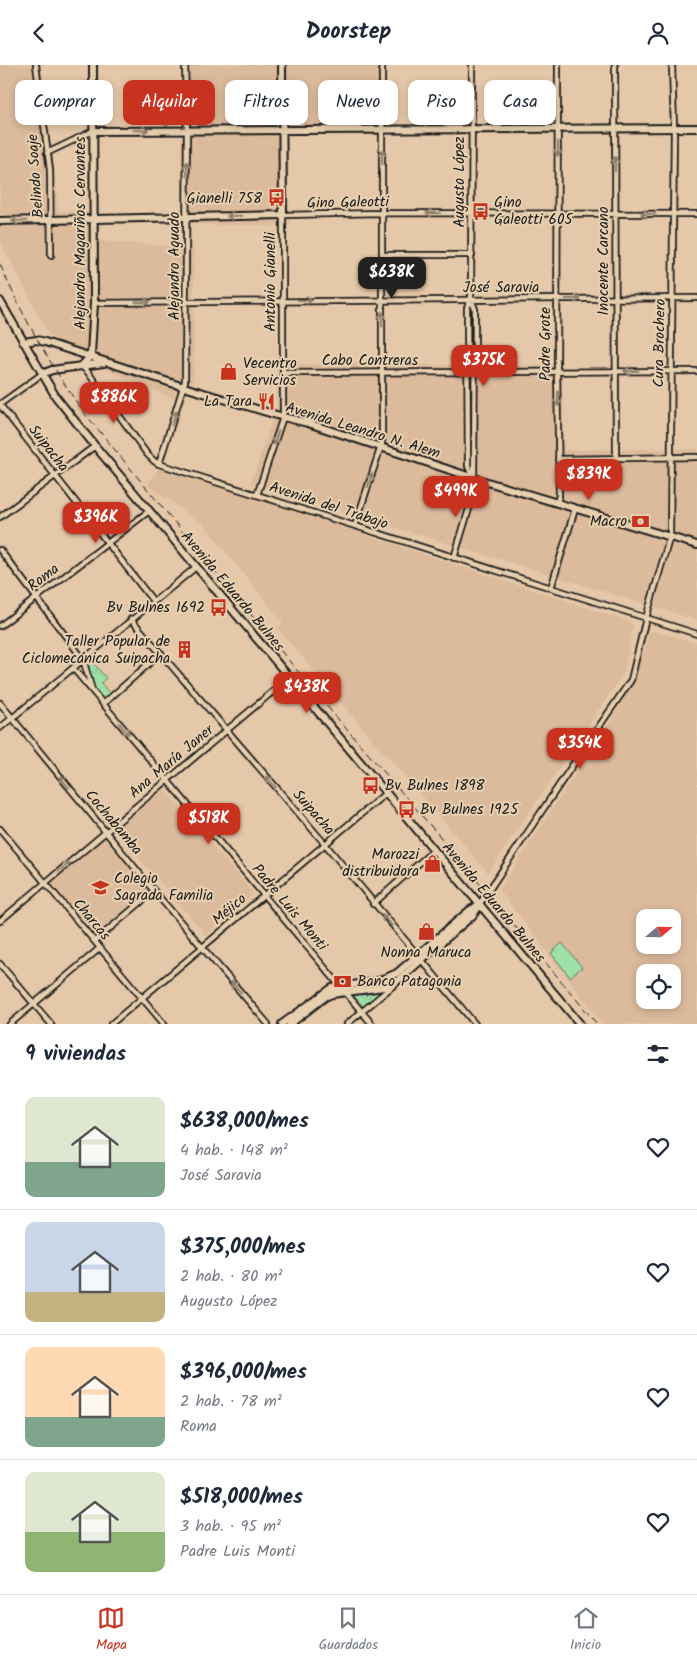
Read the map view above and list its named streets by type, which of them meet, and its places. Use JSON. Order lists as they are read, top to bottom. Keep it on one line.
{"streets":{"main road":["Gino Galeotti","Alejandro Magariños Cervantes","Antonio Gianelli","Avenida Leandro N. Alem","Avenida Eduardo Bulnes"],"street":["Belindo Soaje","Augusto López","Inocente Carcano","Alejandro Aguado","José Saravia","Cura Brochero","Padre Grote","Cabo Contreras","Suipacha","Avenida del Trabajo","Roma","Ana María Janer","Cochabamba","Padre Luis Monti","Méjico","Charcas"]},"crossings":[["Belindo Soaje","Gino Galeotti"],["Augusto López","Gino Galeotti"],["Augusto López","José Saravia"],["Augusto López","Cabo Contreras"],["Augusto López","Avenida Leandro N. Alem"],["Augusto López","Avenida del Trabajo"],["Gino Galeotti","Alejandro Magariños Cervantes"],["Gino Galeotti","Inocente Carcano"],["Gino Galeotti","Alejandro Aguado"],["Gino Galeotti","Antonio Gianelli"],["Gino Galeotti","Cura Brochero"],["Gino Galeotti","Padre Grote"],["Alejandro Magariños Cervantes","José Saravia"],["Alejandro Magariños Cervantes","Avenida Leandro N. Alem"],["Inocente Carcano","José Saravia"],["Inocente Carcano","Cabo Contreras"],["Alejandro Aguado","José Saravia"],["Alejandro Aguado","Avenida Leandro N. Alem"],["Alejandro Aguado","Avenida del Trabajo"],["Antonio Gianelli","José Saravia"],["Antonio Gianelli","Cabo Contreras"],["Antonio Gianelli","Avenida Leandro N. Alem"],["Antonio Gianelli","Avenida del Trabajo"],["José Saravia","Cura Brochero"],["José Saravia","Padre Grote"],["Cura Brochero","Cabo Contreras"],["Cura Brochero","Avenida Leandro N. Alem"],["Cura Brochero","Avenida del Trabajo"],["Cura Brochero","Avenida Eduardo Bulnes"],["Padre Grote","Cabo Contreras"],["Padre Grote","Avenida Leandro N. Alem"],["Avenida Leandro N. Alem","Avenida del Trabajo"],["Avenida Leandro N. Alem","Avenida Eduardo Bulnes"],["Suipacha","Roma"],["Suipacha","Ana María Janer"],["Suipacha","Méjico"],["Roma","Avenida Eduardo Bulnes"],["Avenida Eduardo Bulnes","Ana María Janer"],["Avenida Eduardo Bulnes","Méjico"],["Ana María Janer","Cochabamba"],["Ana María Janer","Padre Luis Monti"],["Ana María Janer","Charcas"],["Cochabamba","Méjico"],["Padre Luis Monti","Méjico"],["Méjico","Charcas"]],"one_way":["Gino Galeotti","Alejandro Aguado","José Saravia","Padre Grote","Cochabamba"],"places":{"bus stop":["Gianelli 758","Gino Galeotti 605","Bv Bulnes 1692","Bv Bulnes 1898","Bv Bulnes 1925"],"shop":["Vecentro Servicios","Marozzi distribuidora","Nonna Maruca"],"restaurant":["La Tara"],"bank":["Macro","Banco Patagonia"],"building":["Taller Popular de Ciclomecánica Suipacha"],"school or university":["Colegio Sagrada Familia"]},"north":"right","page":{"header":"Doorstep","chip":["Comprar","Alquilar","Filtros","Nuevo","Piso","Casa"],"price":["$638K","$375K","$886K","$839K","$499K","$396K","$438K","$354K","$518K"],"heading":"9 viviendas","list":[{"name":"$638,000/mes","note":"4 hab. · 148 m² · José Saravia"},{"name":"$375,000/mes","note":"2 hab. · 80 m² · Augusto López"},{"name":"$396,000/mes","note":"2 hab. · 78 m² · Roma"},{"name":"$518,000/mes","note":"3 hab. · 95 m² · Padre Luis Monti"}],"tabs":["Mapa","Guardados","Inicio"]}}
